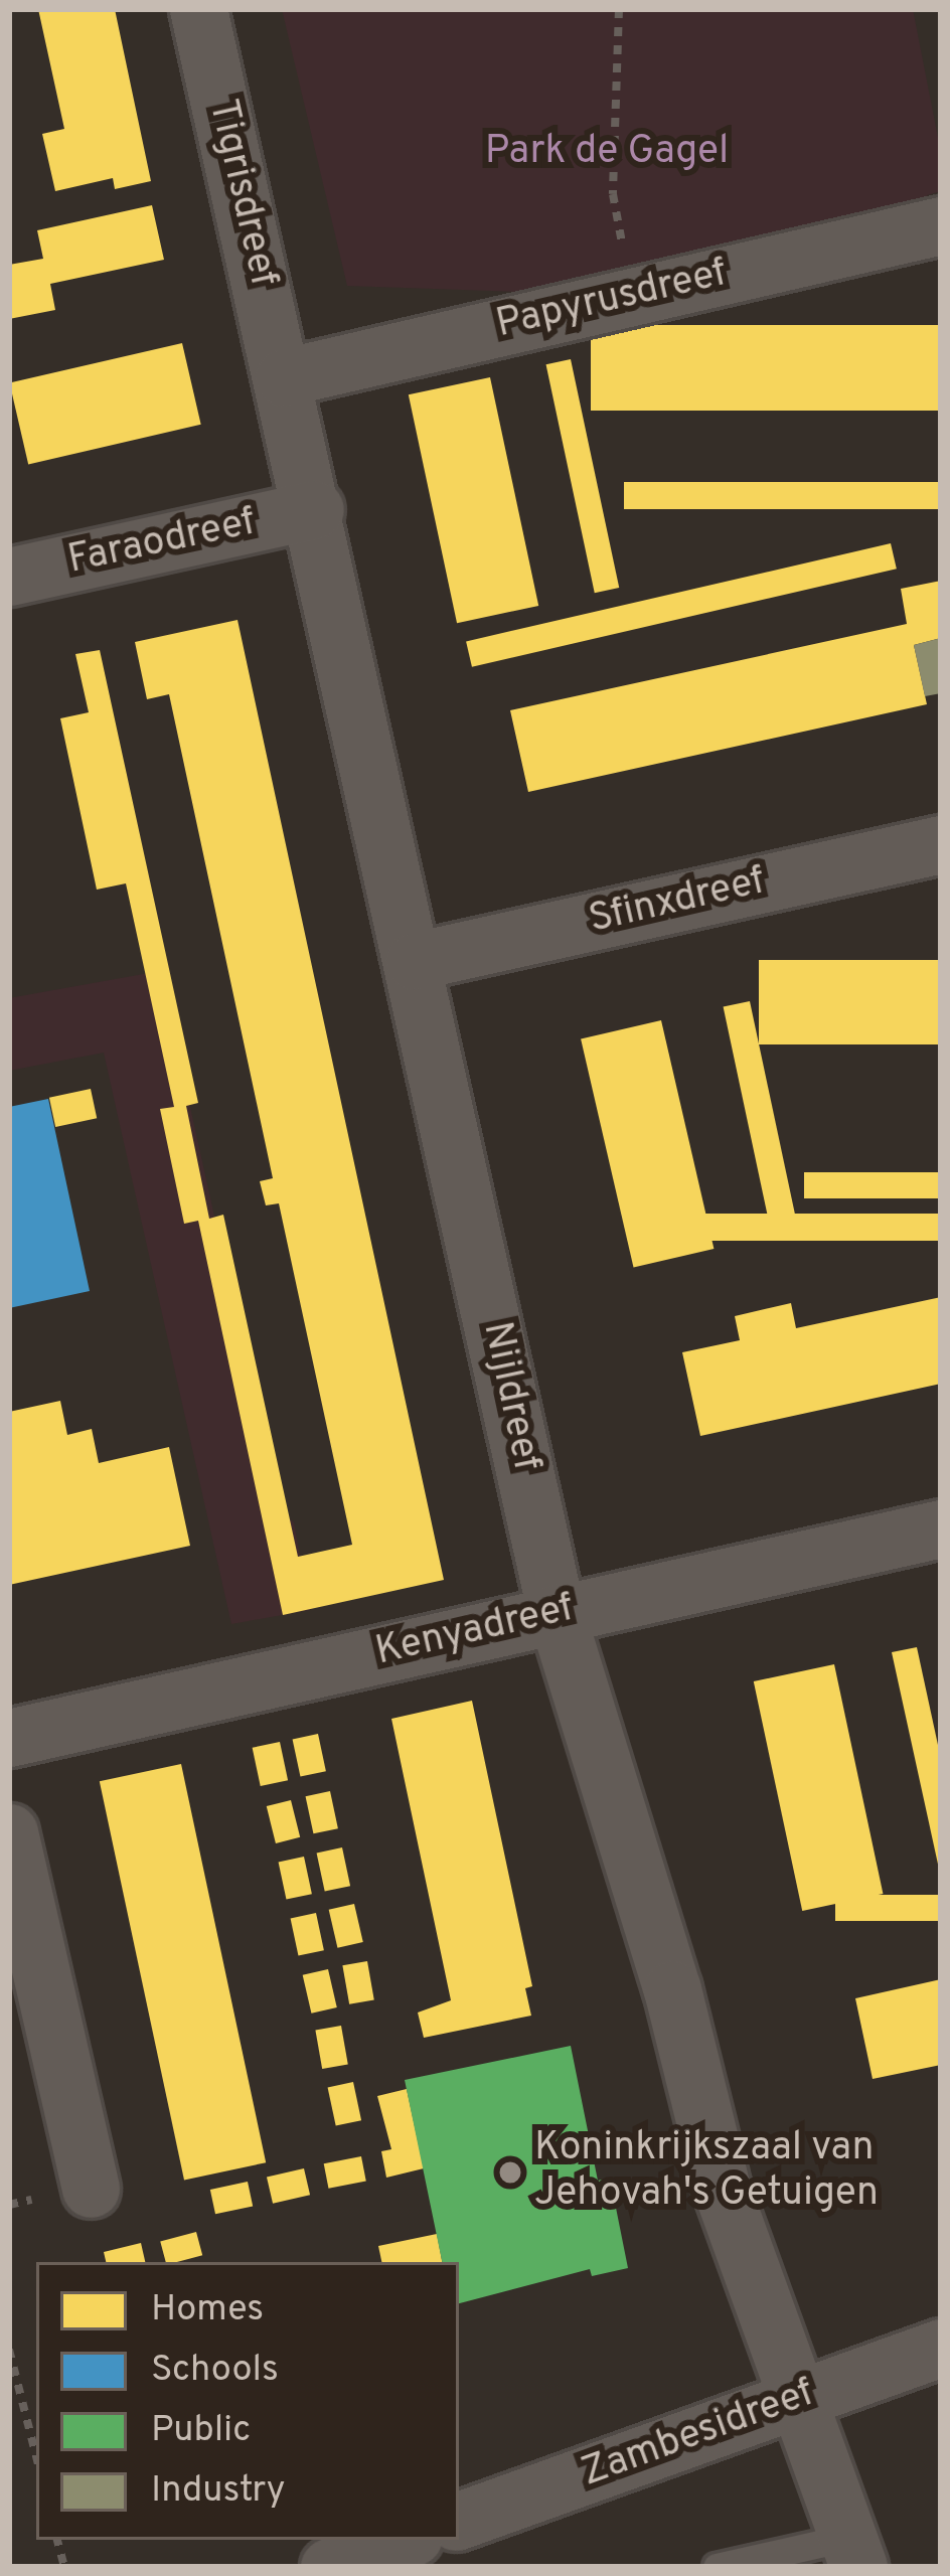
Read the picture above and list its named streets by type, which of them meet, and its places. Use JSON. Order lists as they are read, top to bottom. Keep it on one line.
{"streets":{"street":["Tigrisdreef","Papyrusdreef","Faraodreef","Sfinxdreef","Nijldreef","Kenyadreef","Zambesidreef"]},"crossings":[["Tigrisdreef","Papyrusdreef"],["Tigrisdreef","Nijldreef"],["Papyrusdreef","Nijldreef"],["Faraodreef","Nijldreef"],["Sfinxdreef","Nijldreef"],["Nijldreef","Kenyadreef"],["Nijldreef","Zambesidreef"]],"parks":["Park de Gagel"],"places":["Koninkrijkszaal van Jehovah's Getuigen"],"legend":["Homes","Schools","Public","Industry"]}
